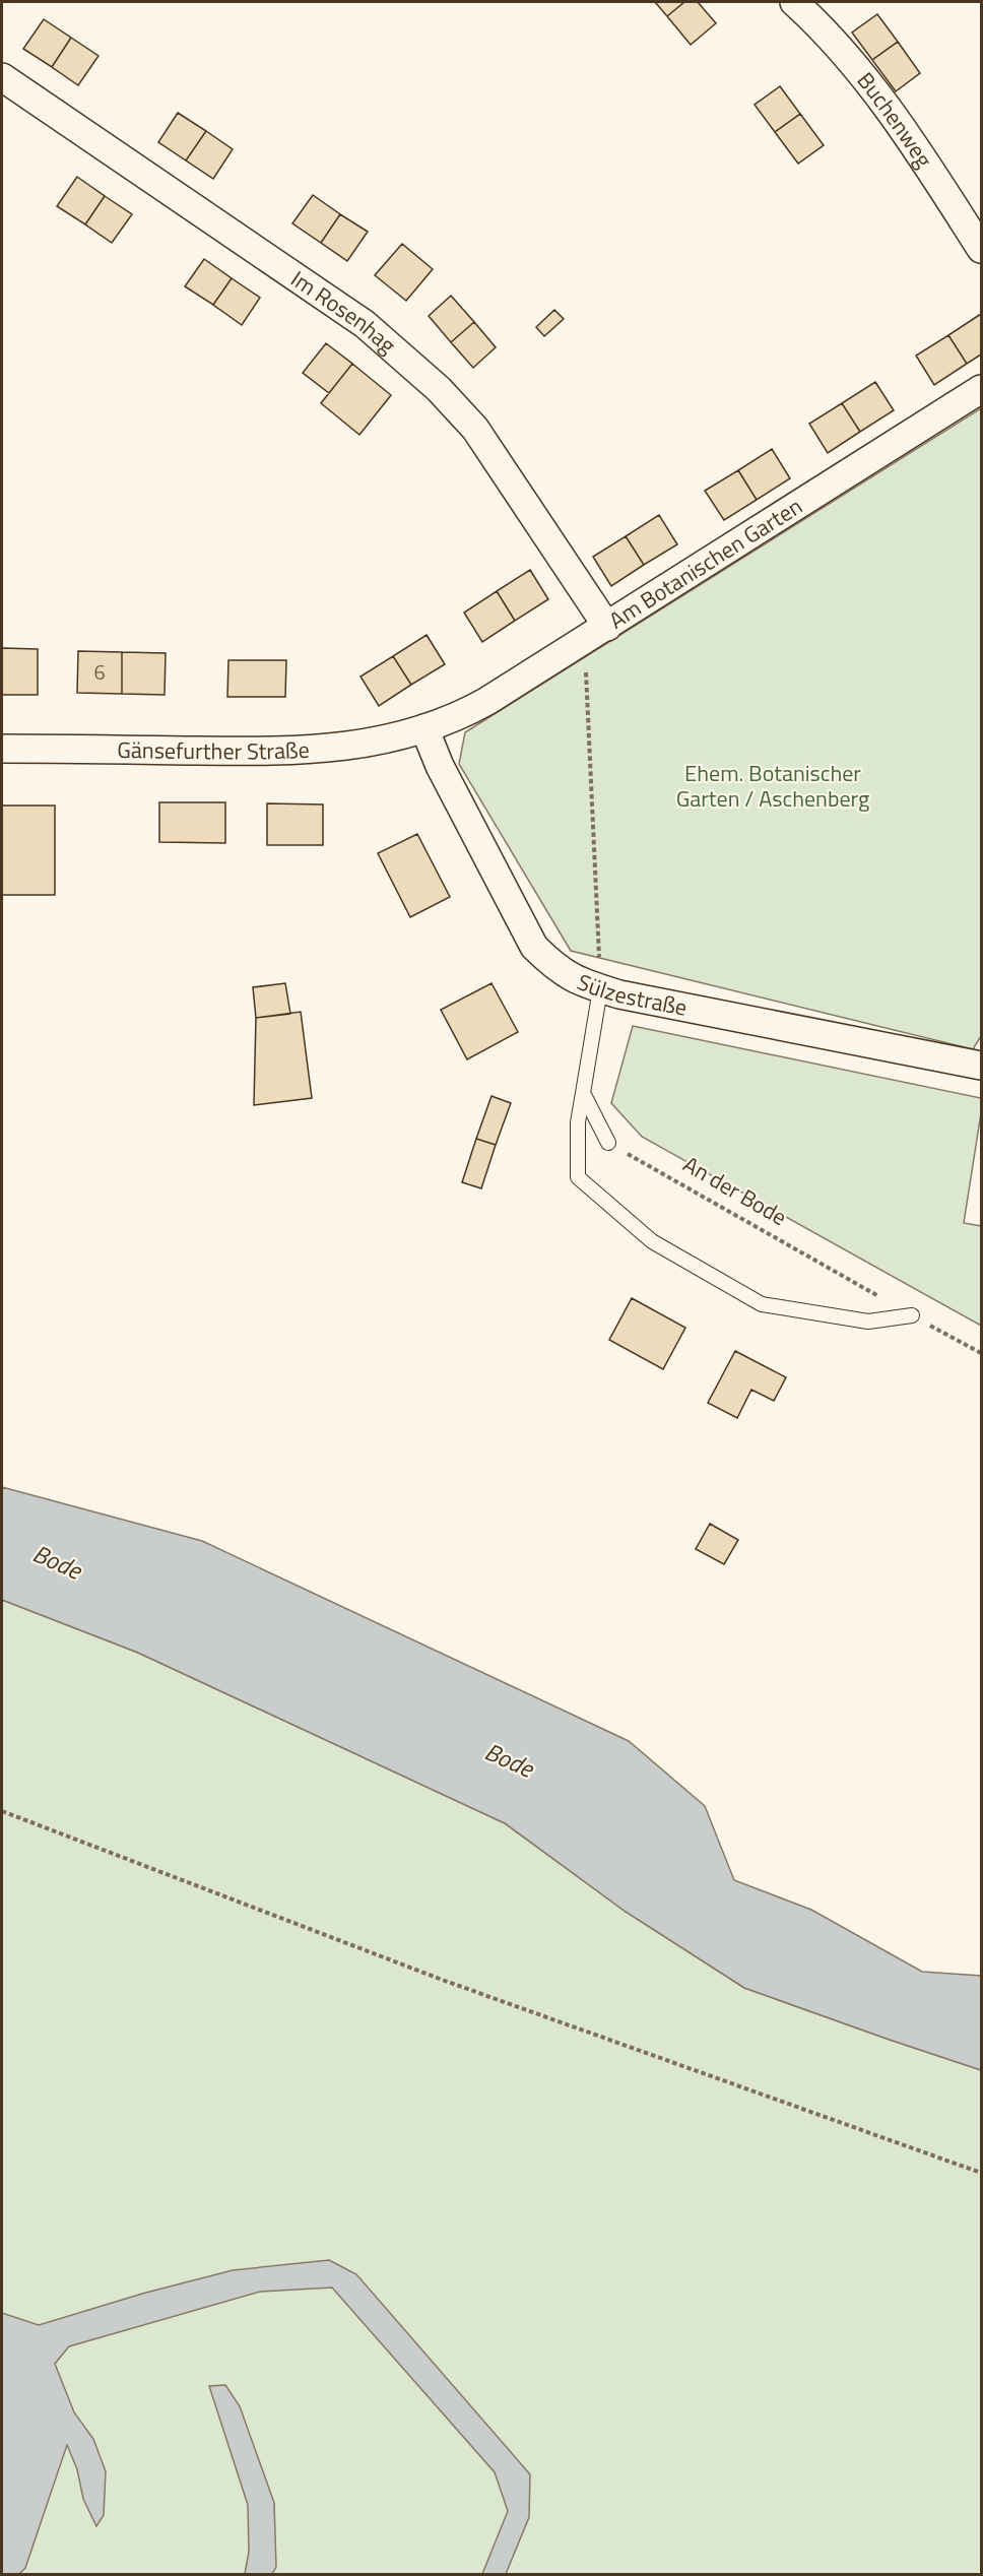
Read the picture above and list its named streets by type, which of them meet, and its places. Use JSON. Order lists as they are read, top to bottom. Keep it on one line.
{"streets":{"street":["Buchenweg","Im Rosenhag","Am Botanischen Garten","Gänsefurther Straße","Sülzestraße"],"path":["An der Bode"]},"crossings":[["Im Rosenhag","Am Botanischen Garten"],["Am Botanischen Garten","Gänsefurther Straße"],["Am Botanischen Garten","Sülzestraße"],["Gänsefurther Straße","Sülzestraße"]],"water":["Bode"],"parks":["Ehem. Botanischer Garten / Aschenberg"],"house_numbers":["6"]}
